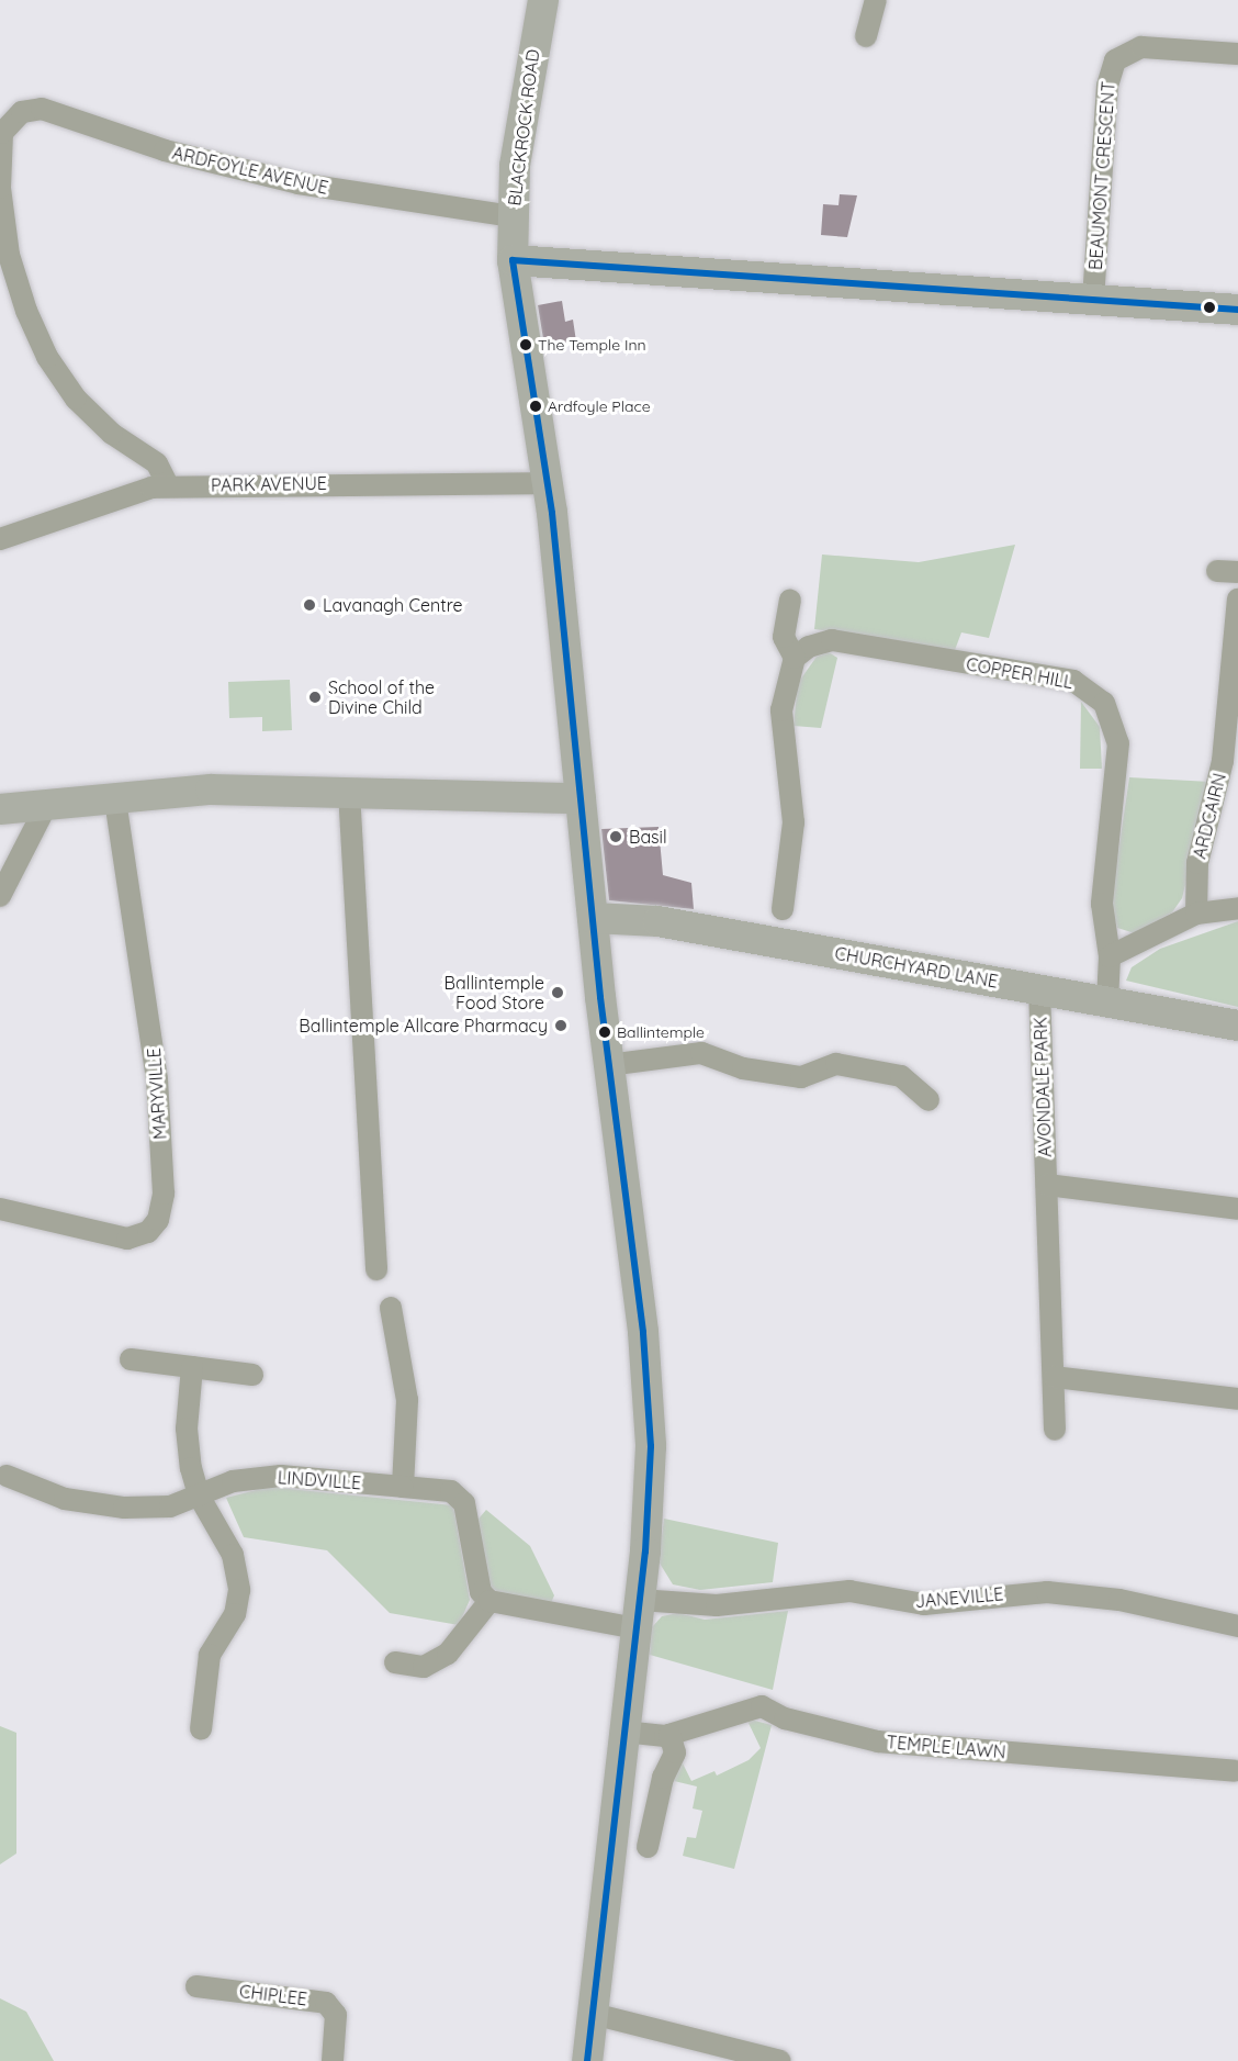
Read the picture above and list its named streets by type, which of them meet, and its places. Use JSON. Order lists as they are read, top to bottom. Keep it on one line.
{"streets":{"street":["BLACKROCK ROAD","ARDFOYLE AVENUE","BEAUMONT CRESCENT","PARK AVENUE","COPPER HILL","ARDCAIRN","CHURCHYARD LANE","AVONDALE PARK","MARYVILLE","LINDVILLE","JANEVILLE","TEMPLE LAWN","CHIPLEE"]},"crossings":[["BLACKROCK ROAD","ARDFOYLE AVENUE"],["BLACKROCK ROAD","PARK AVENUE"],["BLACKROCK ROAD","CHURCHYARD LANE"],["BLACKROCK ROAD","JANEVILLE"],["BLACKROCK ROAD","TEMPLE LAWN"],["ARDFOYLE AVENUE","PARK AVENUE"],["COPPER HILL","CHURCHYARD LANE"],["CHURCHYARD LANE","AVONDALE PARK"]],"places":["The Temple Inn","Ardfoyle Place","Lavanagh Centre","School of the Divine Child","Basil","Ballintemple Food Store","Ballintemple Allcare Pharmacy","Ballintemple"]}
